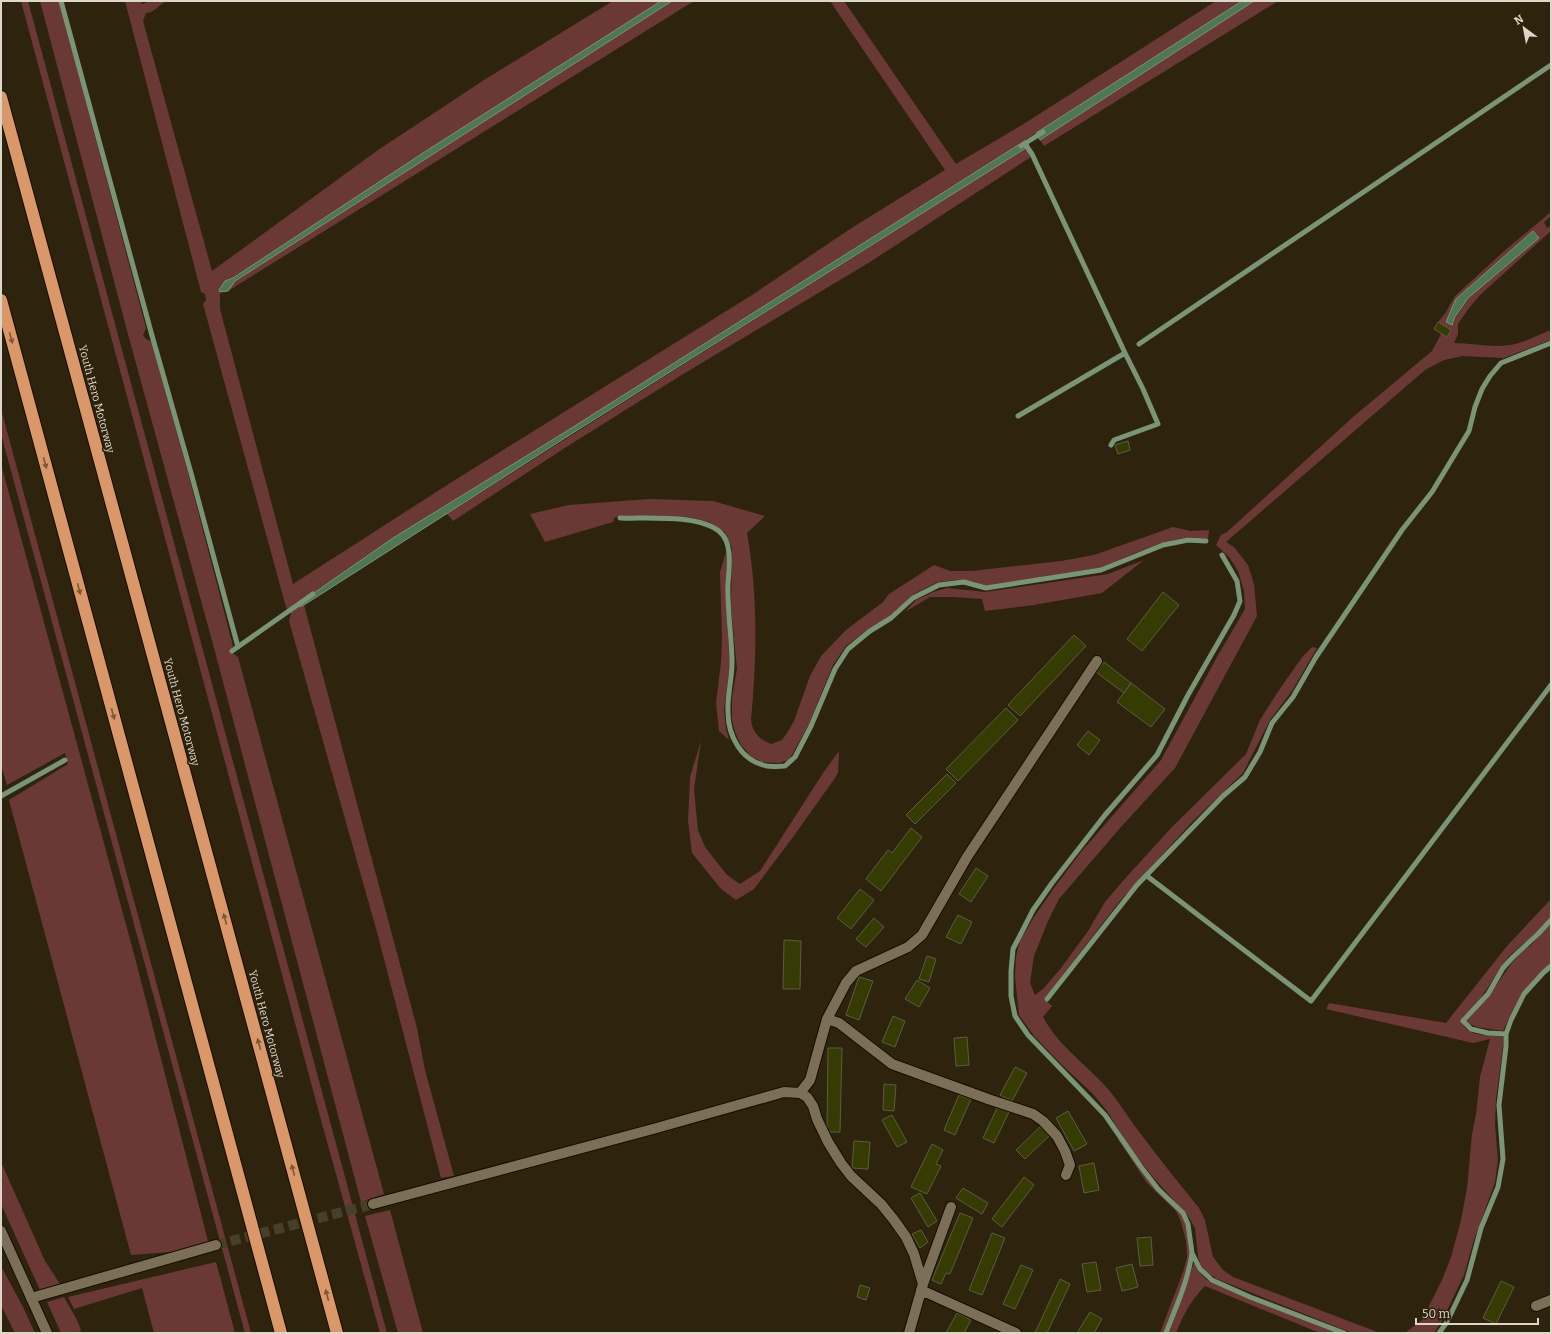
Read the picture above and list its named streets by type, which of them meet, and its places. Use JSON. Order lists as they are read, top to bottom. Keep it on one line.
{"streets":{"highway":["Youth Hero Motorway"]},"scale_bar":"50 m","north":"top left"}
